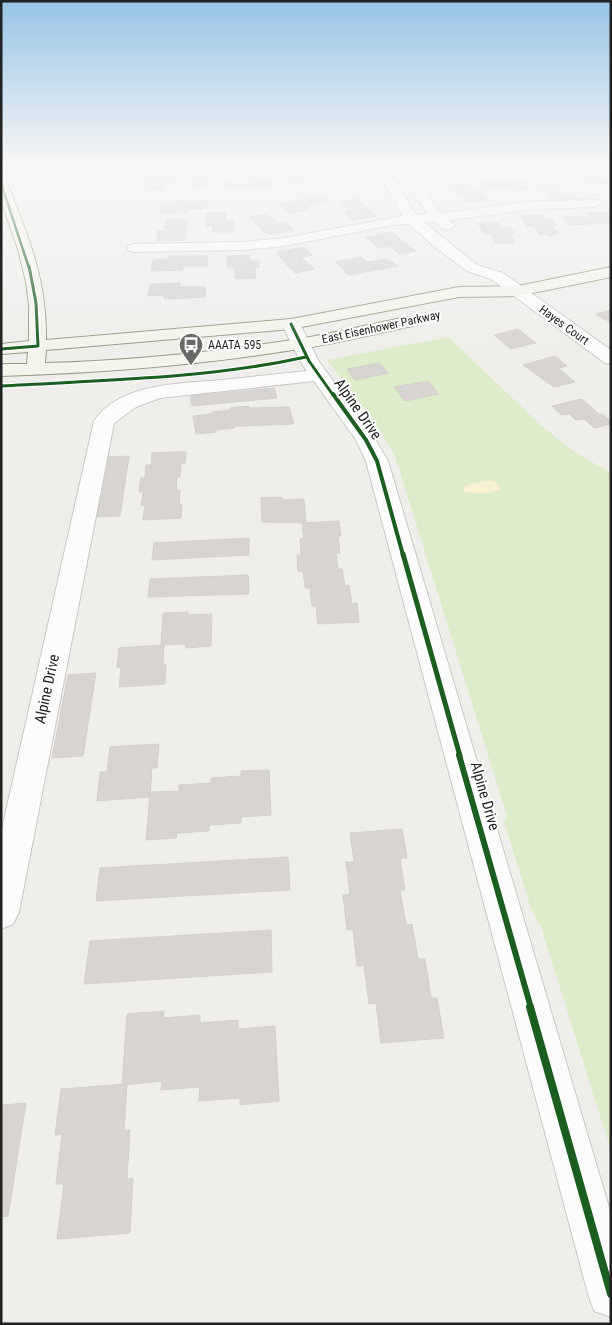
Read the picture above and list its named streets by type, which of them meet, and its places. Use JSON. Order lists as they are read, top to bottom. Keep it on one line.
{"streets":{"main road":["East Eisenhower Parkway"],"street":["Hayes Court","Alpine Drive"]},"crossings":[["Hayes Court","East Eisenhower Parkway"],["East Eisenhower Parkway","Alpine Drive"]],"places":{"bus stop":["AAATA 595"]}}
